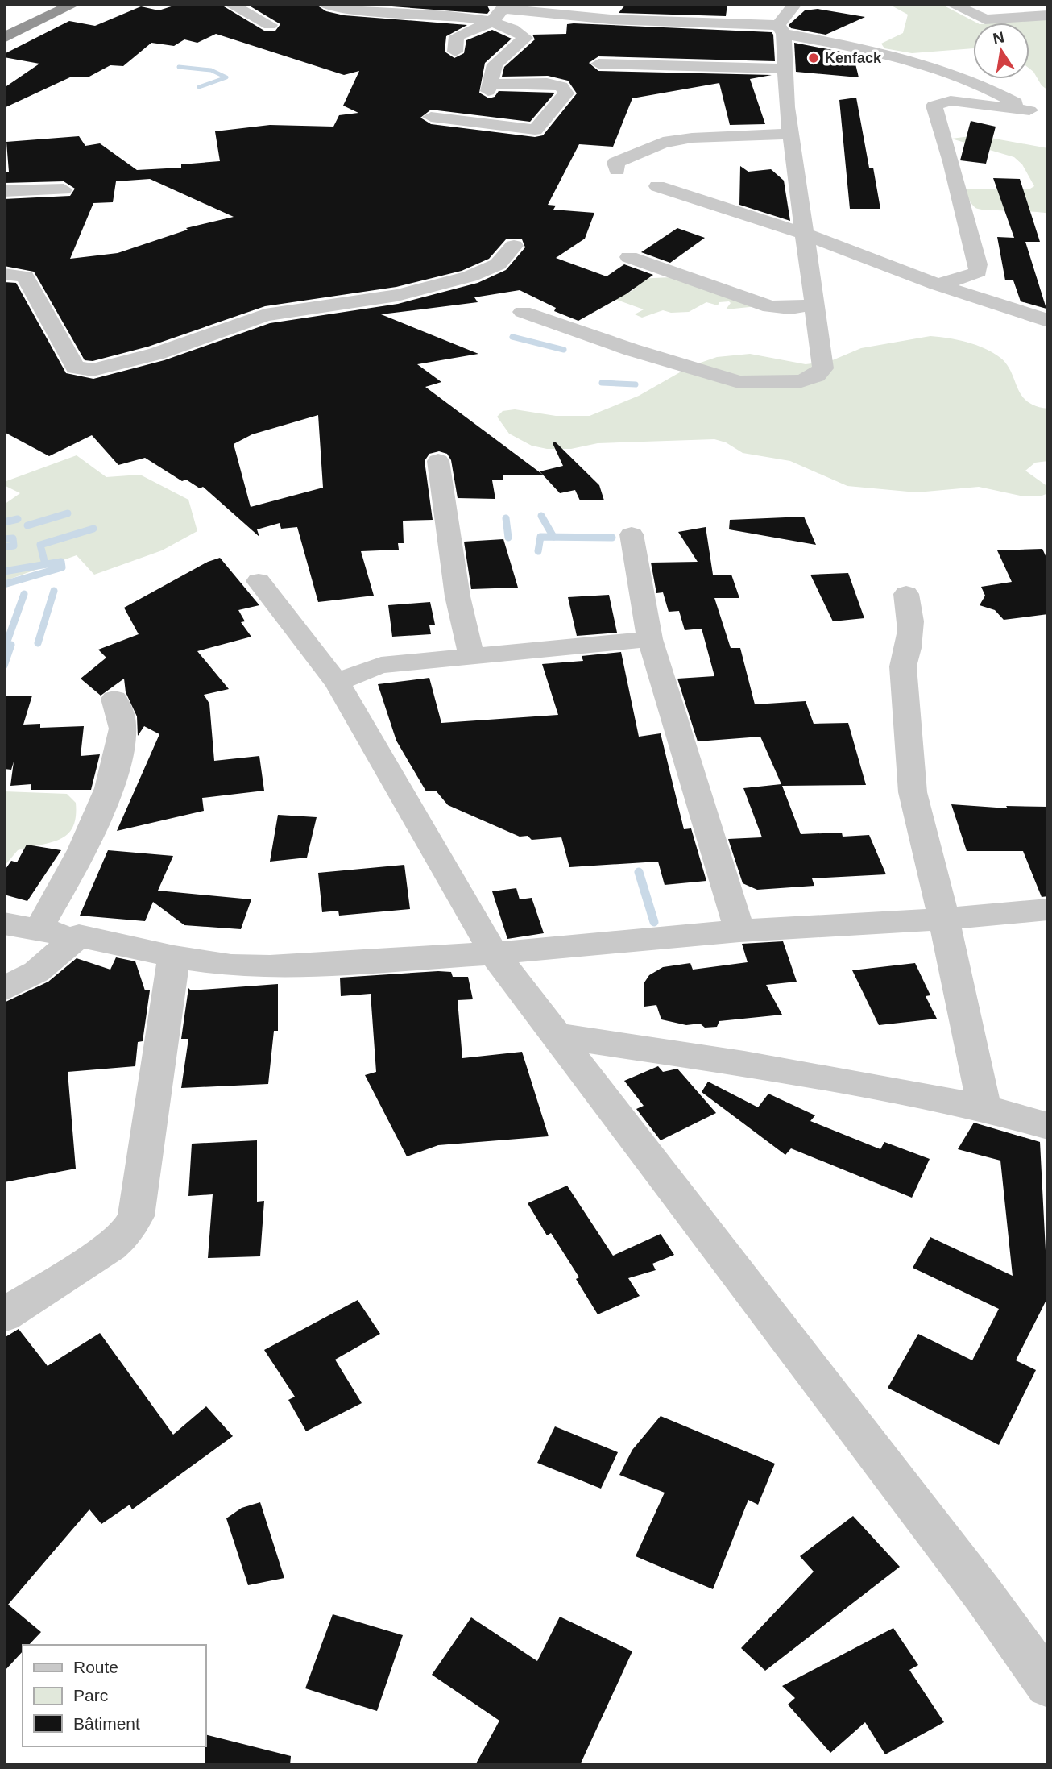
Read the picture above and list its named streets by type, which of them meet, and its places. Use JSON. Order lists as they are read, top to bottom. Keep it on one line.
{"places":["Kenfack"],"legend":["Route","Parc","Bâtiment"],"north":"top"}
